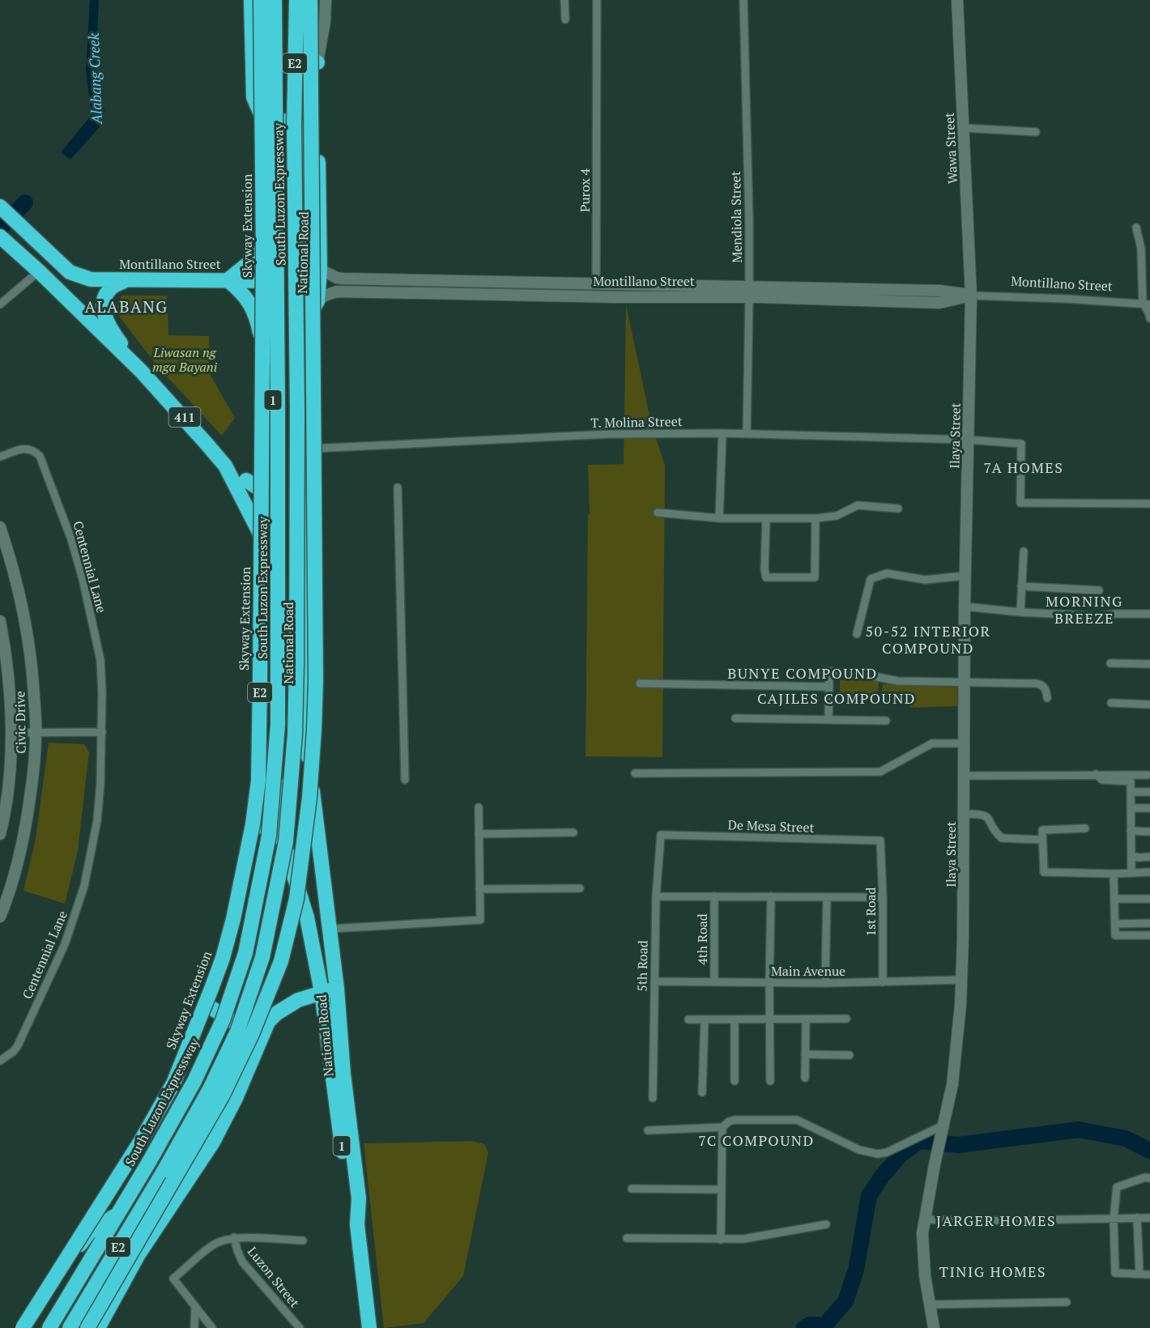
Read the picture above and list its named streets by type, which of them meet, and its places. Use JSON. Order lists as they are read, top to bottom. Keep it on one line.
{"streets":{"highway":["E2","South Luzon Expressway","Skyway Extension","National Road","Montillano Street","1","411"],"main road":["Wawa Street","Ilaya Street","Civic Drive"],"street":["Purox 4","Mendiola Street","T. Molina Street","Centennial Lane","De Mesa Street","1st Road","4th Road","5th Road","Main Avenue","Luzon Street"]},"crossings":[["Wawa Street","Montillano Street"],["Wawa Street","Ilaya Street"],["Purox 4","Montillano Street"],["Mendiola Street","Montillano Street"],["Mendiola Street","T. Molina Street"],["National Road","Montillano Street"],["National Road","411"],["National Road","T. Molina Street"],["Montillano Street","Ilaya Street"],["T. Molina Street","Ilaya Street"],["Ilaya Street","Main Avenue"],["De Mesa Street","1st Road"],["De Mesa Street","5th Road"],["1st Road","Main Avenue"],["4th Road","Main Avenue"],["5th Road","Main Avenue"]],"districts":["ALABANG","7A HOMES","MORNING BREEZE","50-52 INTERIOR COMPOUND","BUNYE COMPOUND","CAJILES COMPOUND","7C COMPOUND","JARGER HOMES","TINIG HOMES"],"water":["Alabang Creek"],"parks":["Liwasan ng mga Bayani"]}
